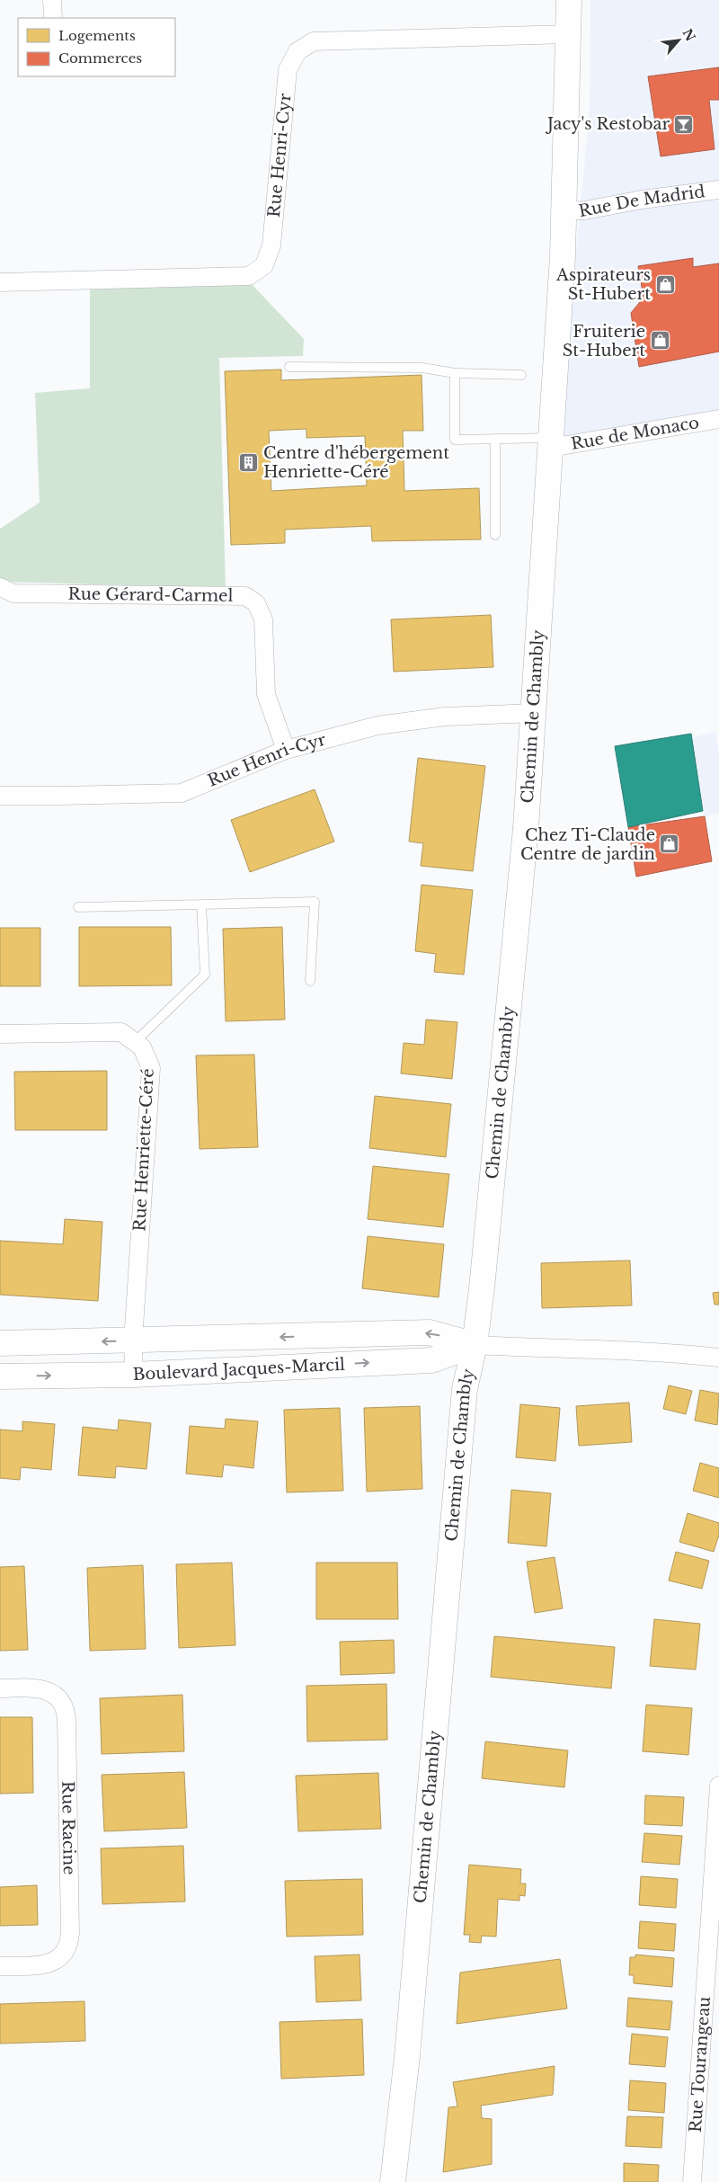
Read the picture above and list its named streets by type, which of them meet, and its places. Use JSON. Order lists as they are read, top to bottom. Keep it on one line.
{"streets":{"street":["Rue Henri-Cyr","Rue De Madrid","Rue de Monaco","Rue Gérard-Carmel","Chemin de Chambly","Rue Henriette-Céré","Boulevard Jacques-Marcil","Rue Racine","Rue Tourangeau"]},"crossings":[["Rue Henri-Cyr","Rue Gérard-Carmel"],["Rue Henri-Cyr","Chemin de Chambly"],["Rue De Madrid","Chemin de Chambly"],["Rue de Monaco","Chemin de Chambly"],["Chemin de Chambly","Boulevard Jacques-Marcil"],["Rue Henriette-Céré","Boulevard Jacques-Marcil"]],"places":{"bar":["Jacy's Restobar"],"shop":["Aspirateurs St-Hubert","Fruiterie St-Hubert","Chez Ti-Claude Centre de jardin"],"building":["Centre d'hébergement Henriette-Céré"]},"legend":["Logements","Commerces"],"north":"top right"}
